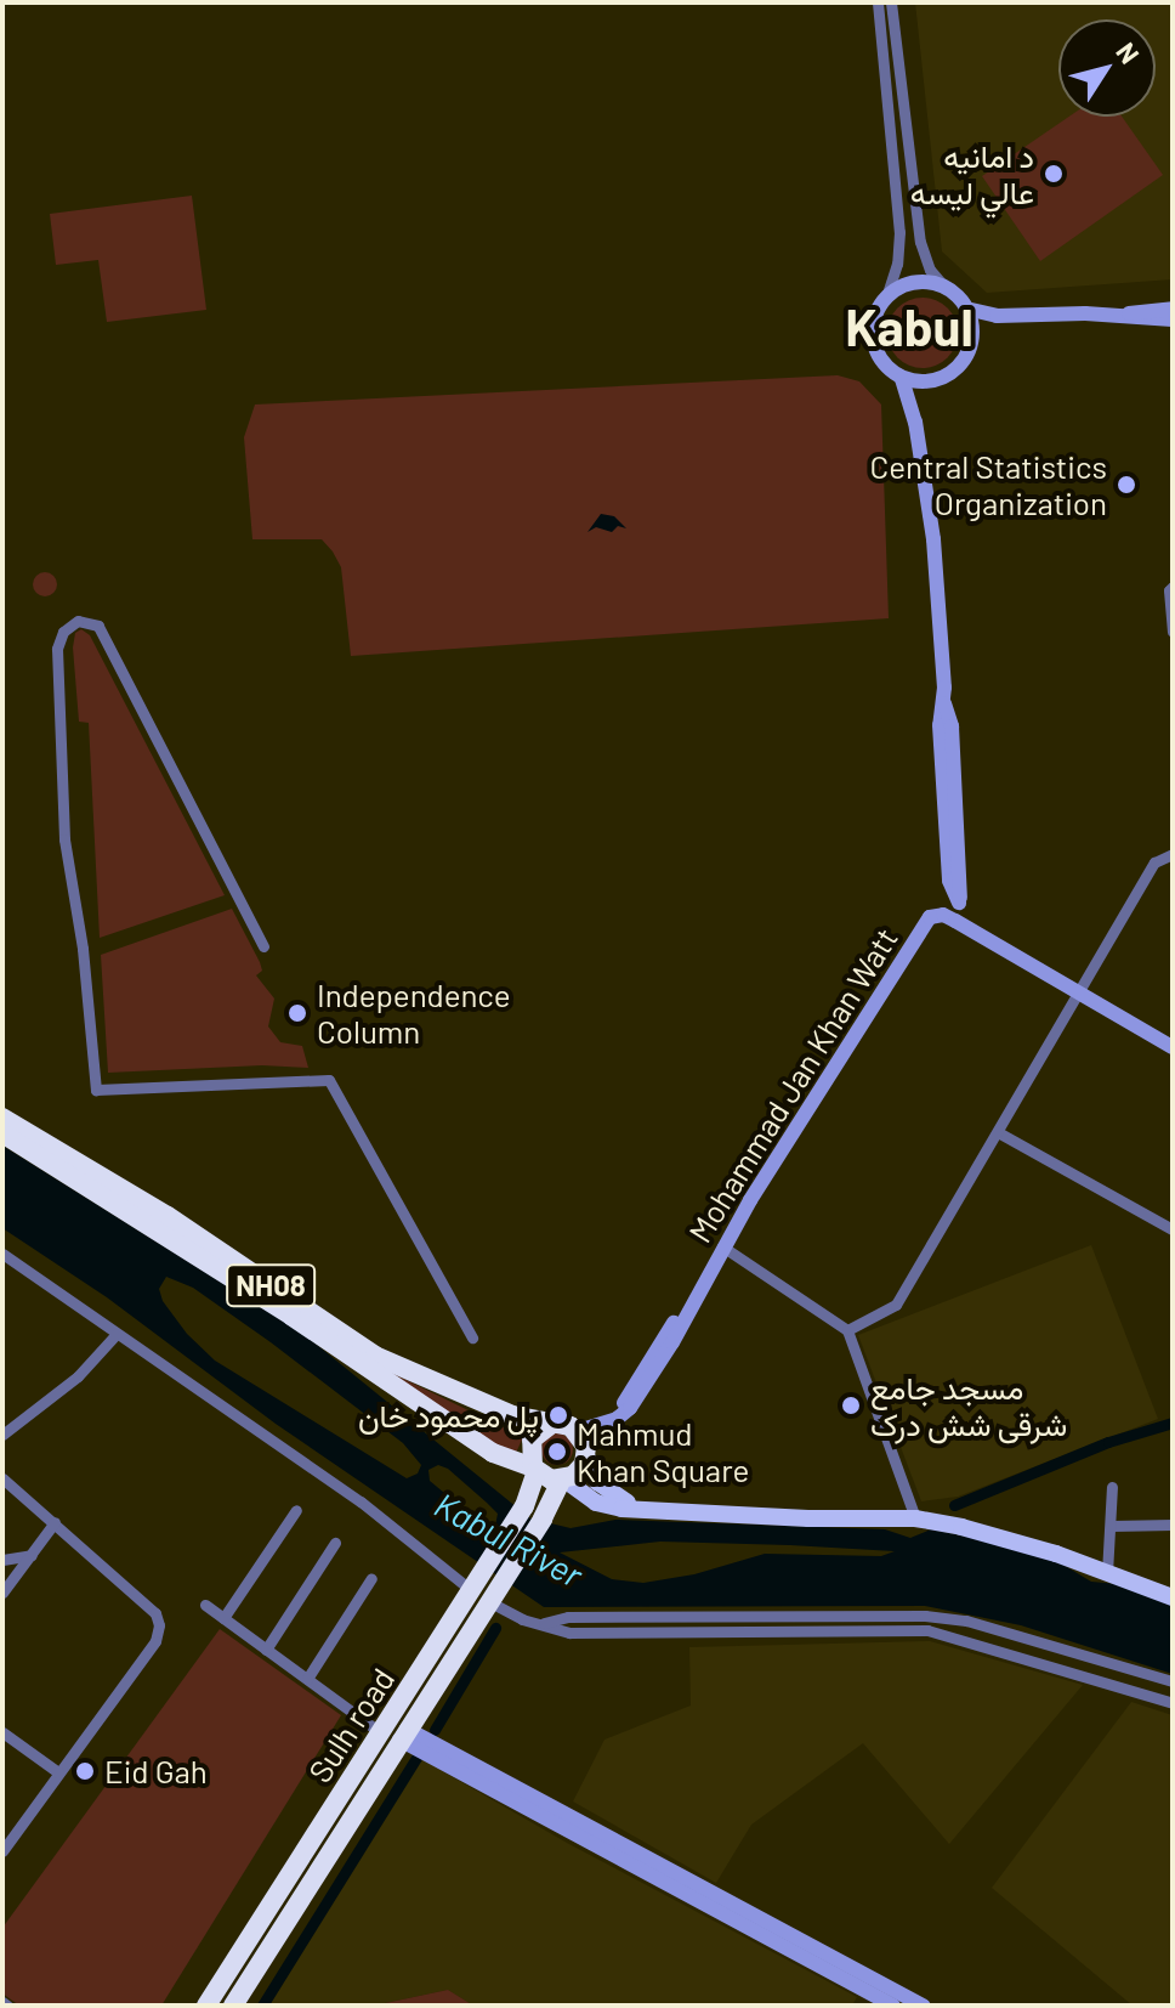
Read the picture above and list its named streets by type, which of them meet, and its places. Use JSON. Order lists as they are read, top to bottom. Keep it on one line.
{"streets":{"highway":["NH08","Sulh road"],"main road":["Mohammad Jan Khan Watt"]},"crossings":[["Mohammad Jan Khan Watt","NH08"],["Mohammad Jan Khan Watt","Sulh road"],["NH08","Sulh road"]],"districts":["Kabul"],"water":["Kabul River"],"places":["د امانیه عالي لیسه","Central Statistics Organization","Independence Column","مسجد جامع شرقی شش درک","پل محمود خان","Mahmud Khan Square","Eid Gah"],"north":"top right"}
